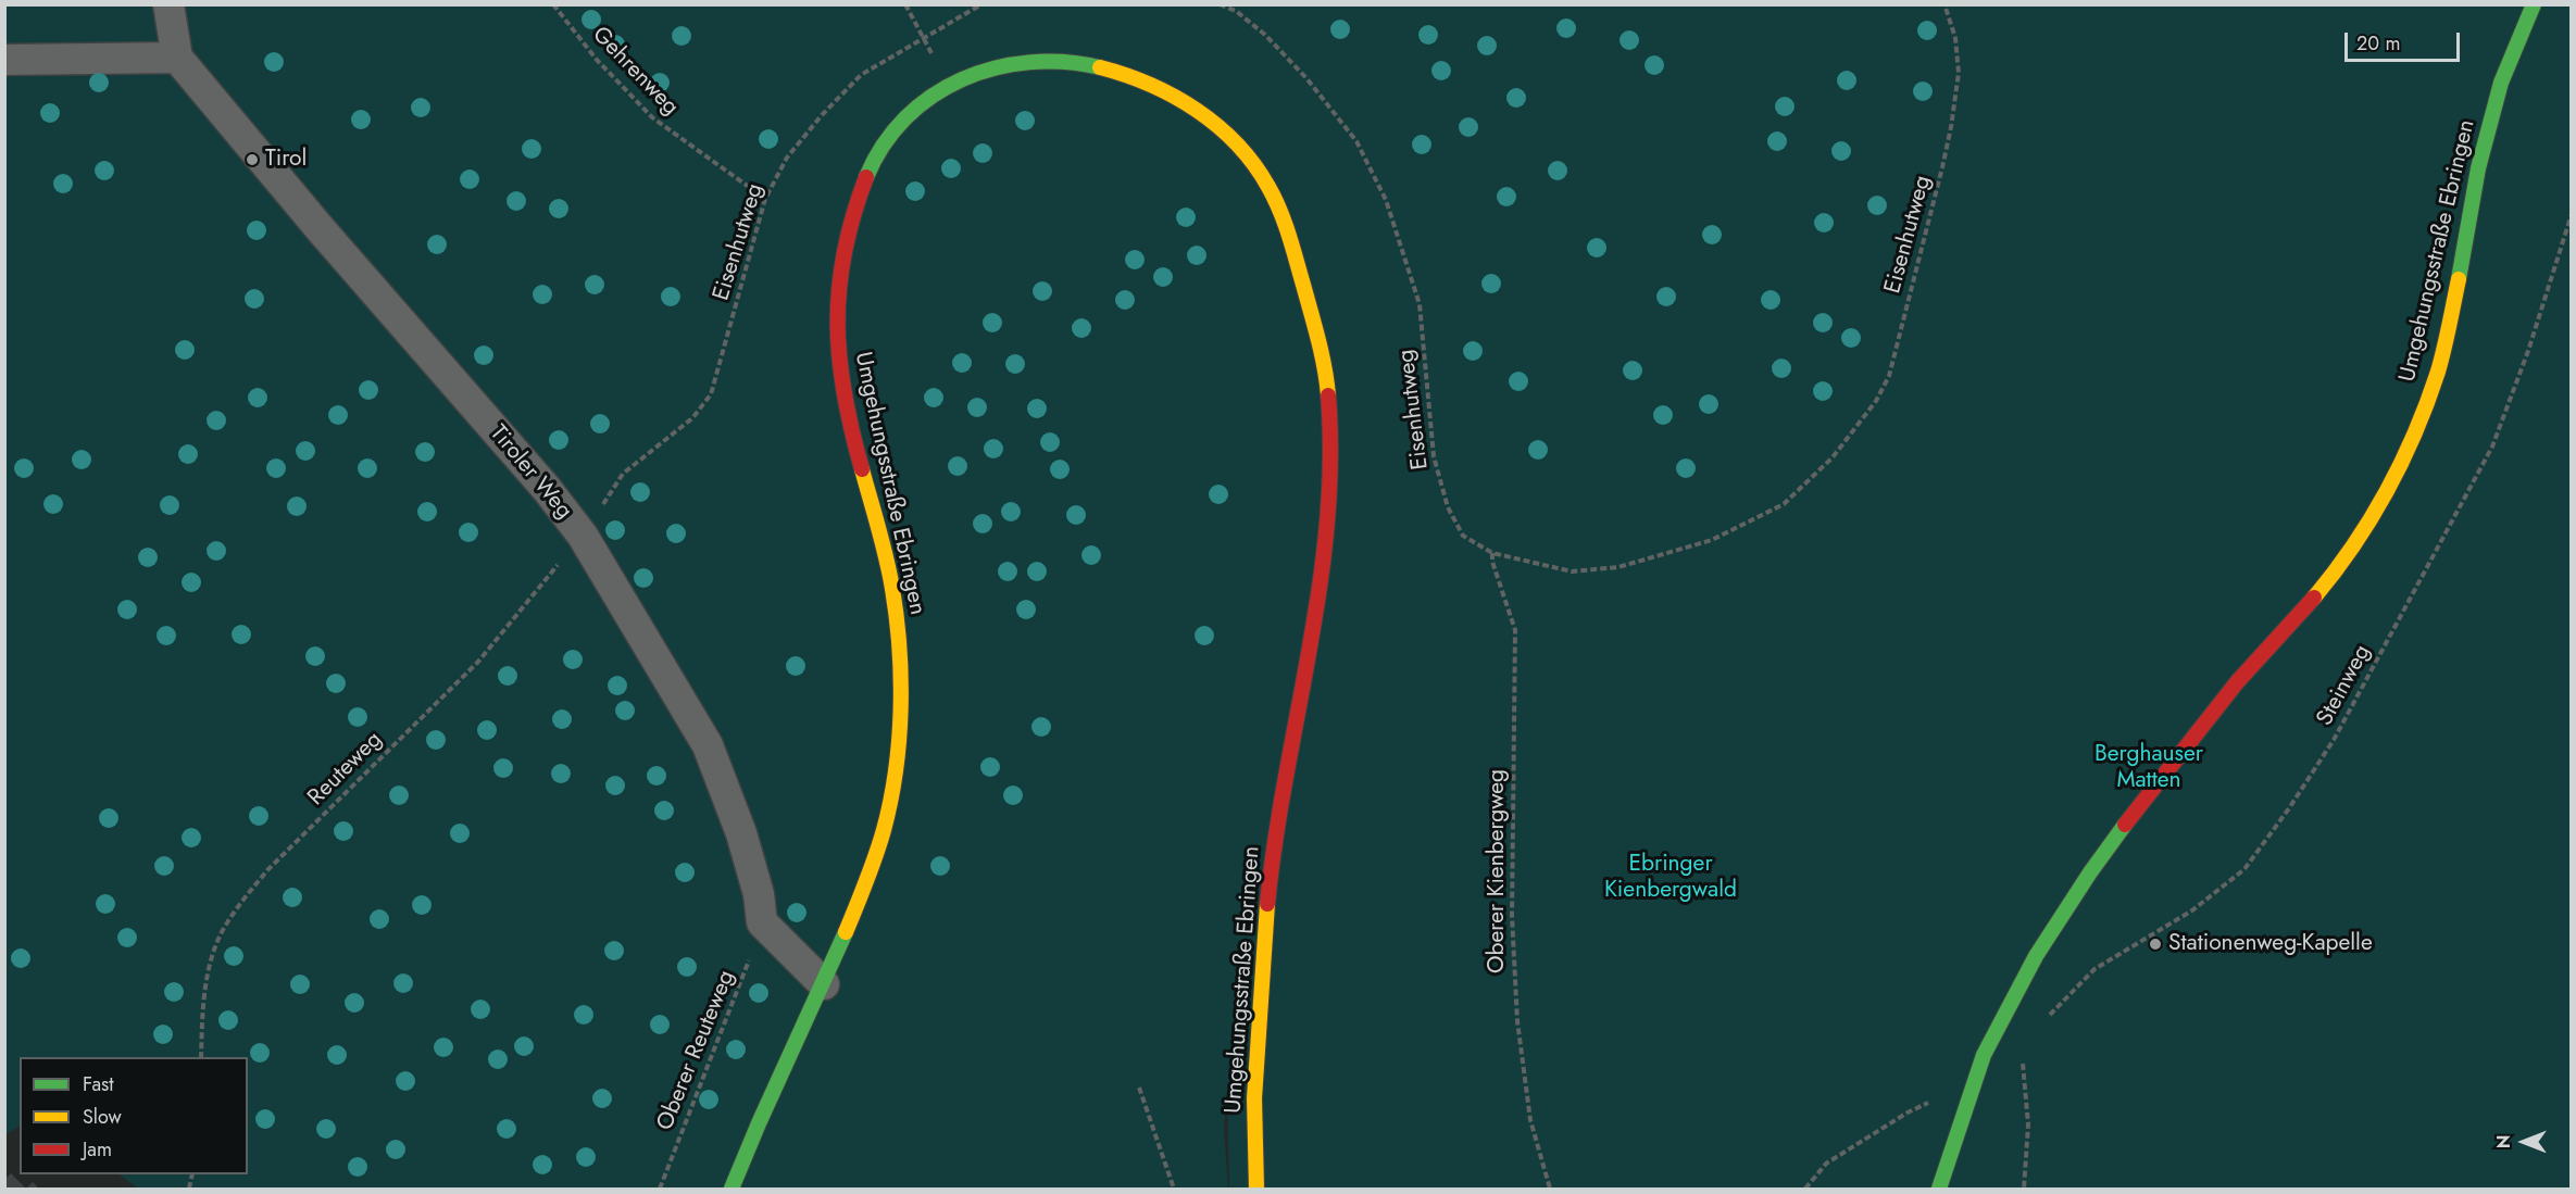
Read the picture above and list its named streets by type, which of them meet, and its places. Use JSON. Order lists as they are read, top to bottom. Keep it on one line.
{"streets":{"street":["Umgehungsstraße Ebringen","Tiroler Weg"],"path":["Gehrenweg","Eisenhutweg","Steinweg","Reuteweg","Oberer Kienbergweg","Oberer Reuteweg"]},"crossings":[["Gehrenweg","Eisenhutweg"],["Eisenhutweg","Tiroler Weg"],["Eisenhutweg","Reuteweg"],["Eisenhutweg","Oberer Kienbergweg"],["Tiroler Weg","Reuteweg"],["Tiroler Weg","Oberer Reuteweg"]],"parks":["Berghauser Matten","Ebringer Kienbergwald"],"places":["Tirol","Stationenweg-Kapelle"],"legend":["Fast","Slow","Jam"],"scale_bar":"20 m","north":"left"}
